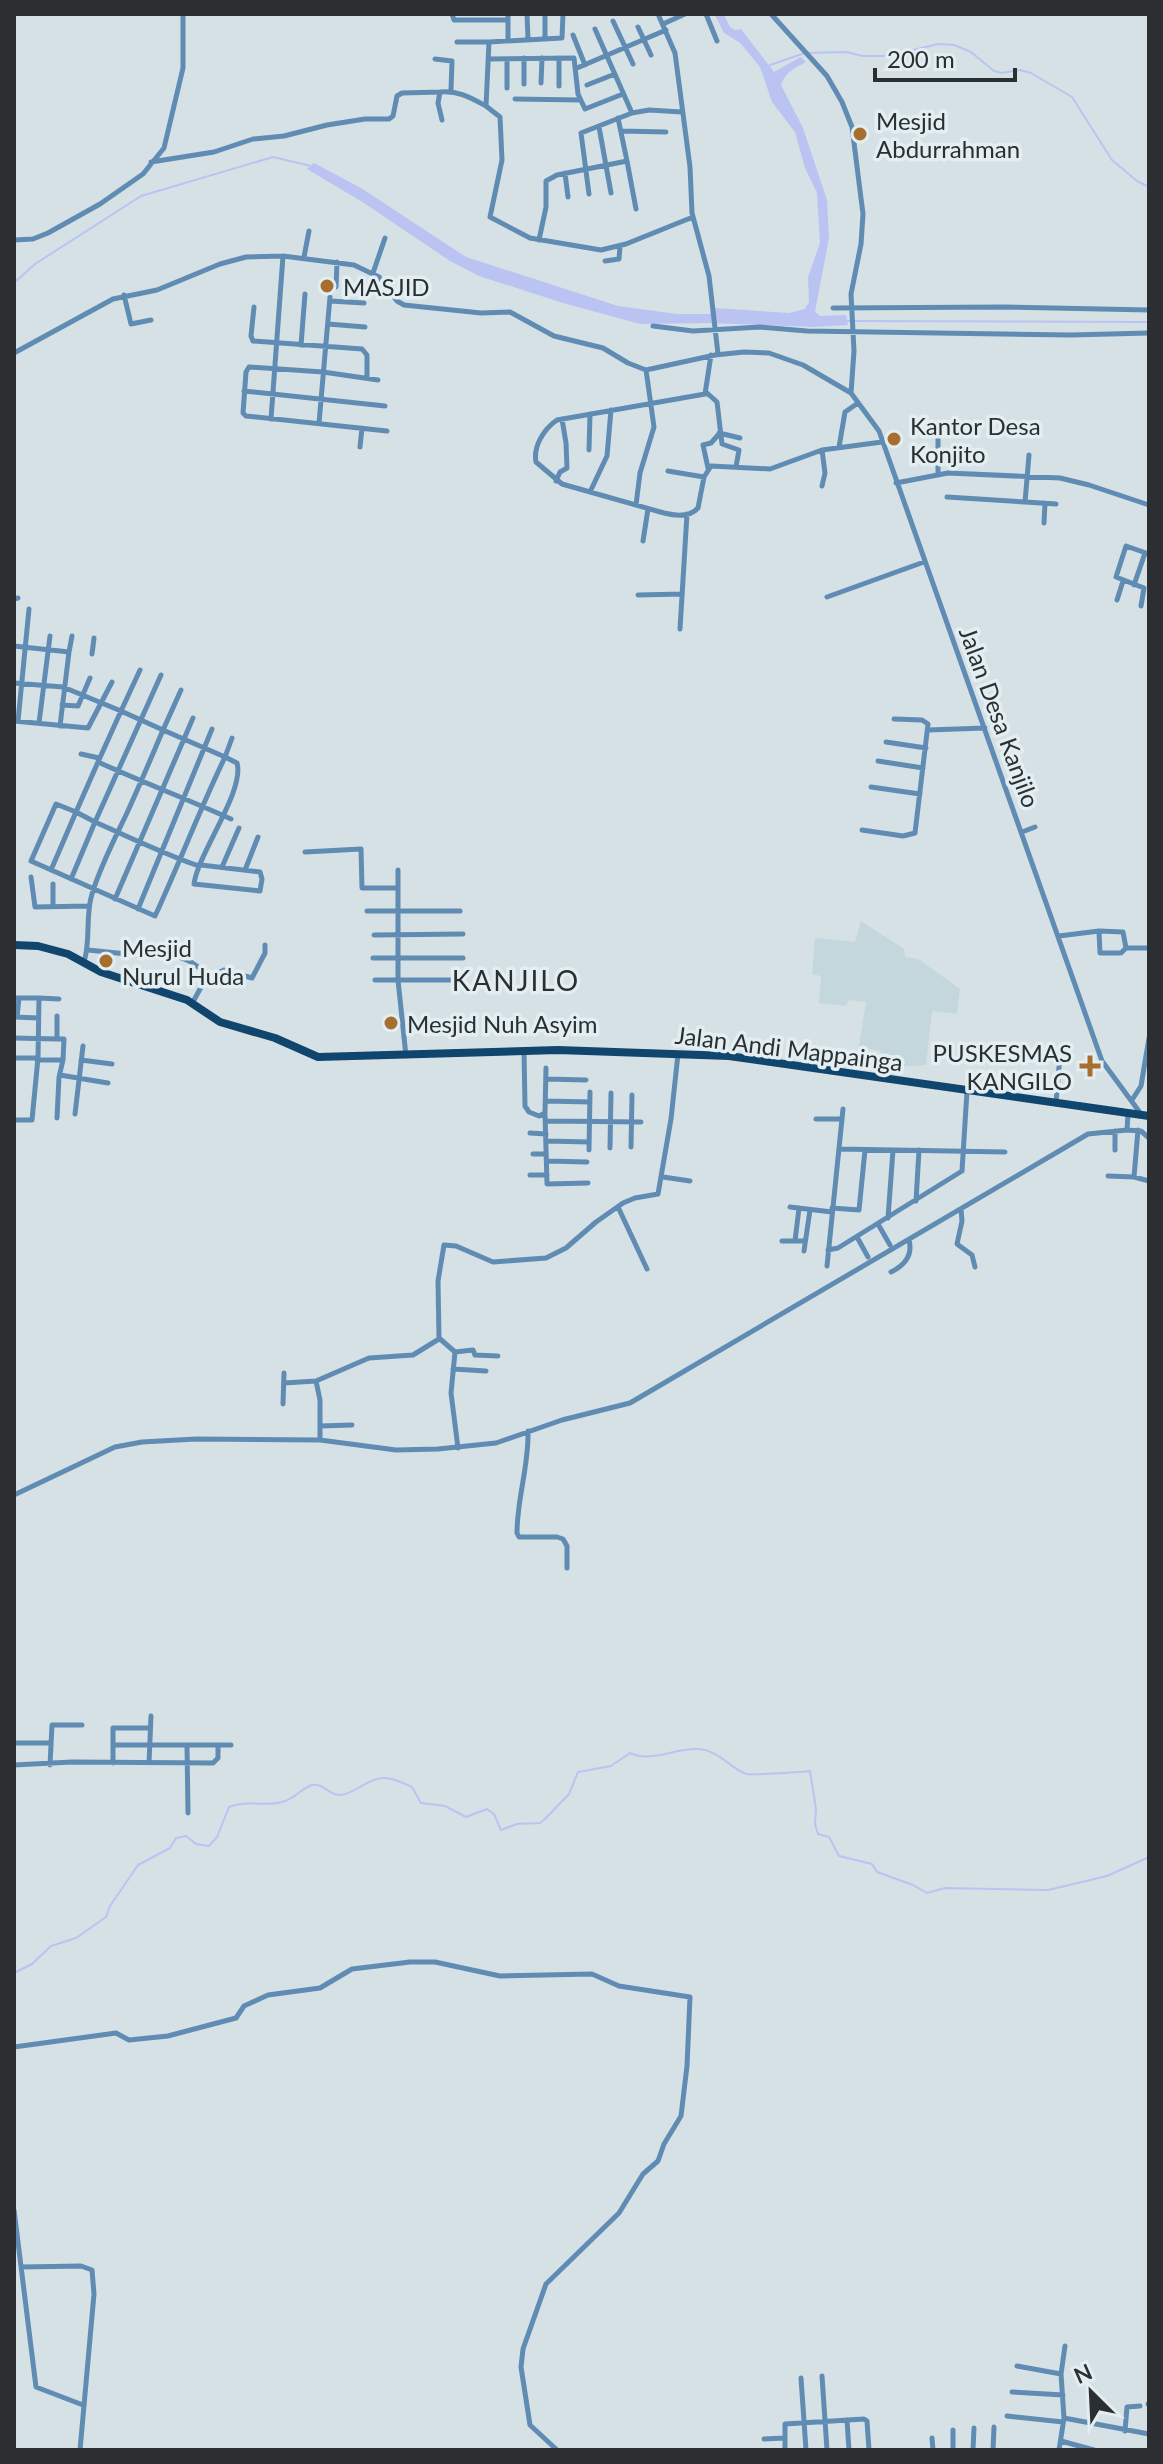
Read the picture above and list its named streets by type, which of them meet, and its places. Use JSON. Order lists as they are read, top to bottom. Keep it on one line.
{"streets":{"main road":["Jalan Andi Mappainga"],"street":["Jalan Desa Kanjilo"]},"crossings":[["Jalan Desa Kanjilo","Jalan Andi Mappainga"]],"districts":["KANJILO"],"places":{"other":["Mesjid Abdurrahman","MASJID","Kantor Desa Konjito","Mesjid Nurul Huda","Mesjid Nuh Asyim"],"health":["PUSKESMAS KANGILO"]},"scale_bar":"200 m","north":"top left"}
